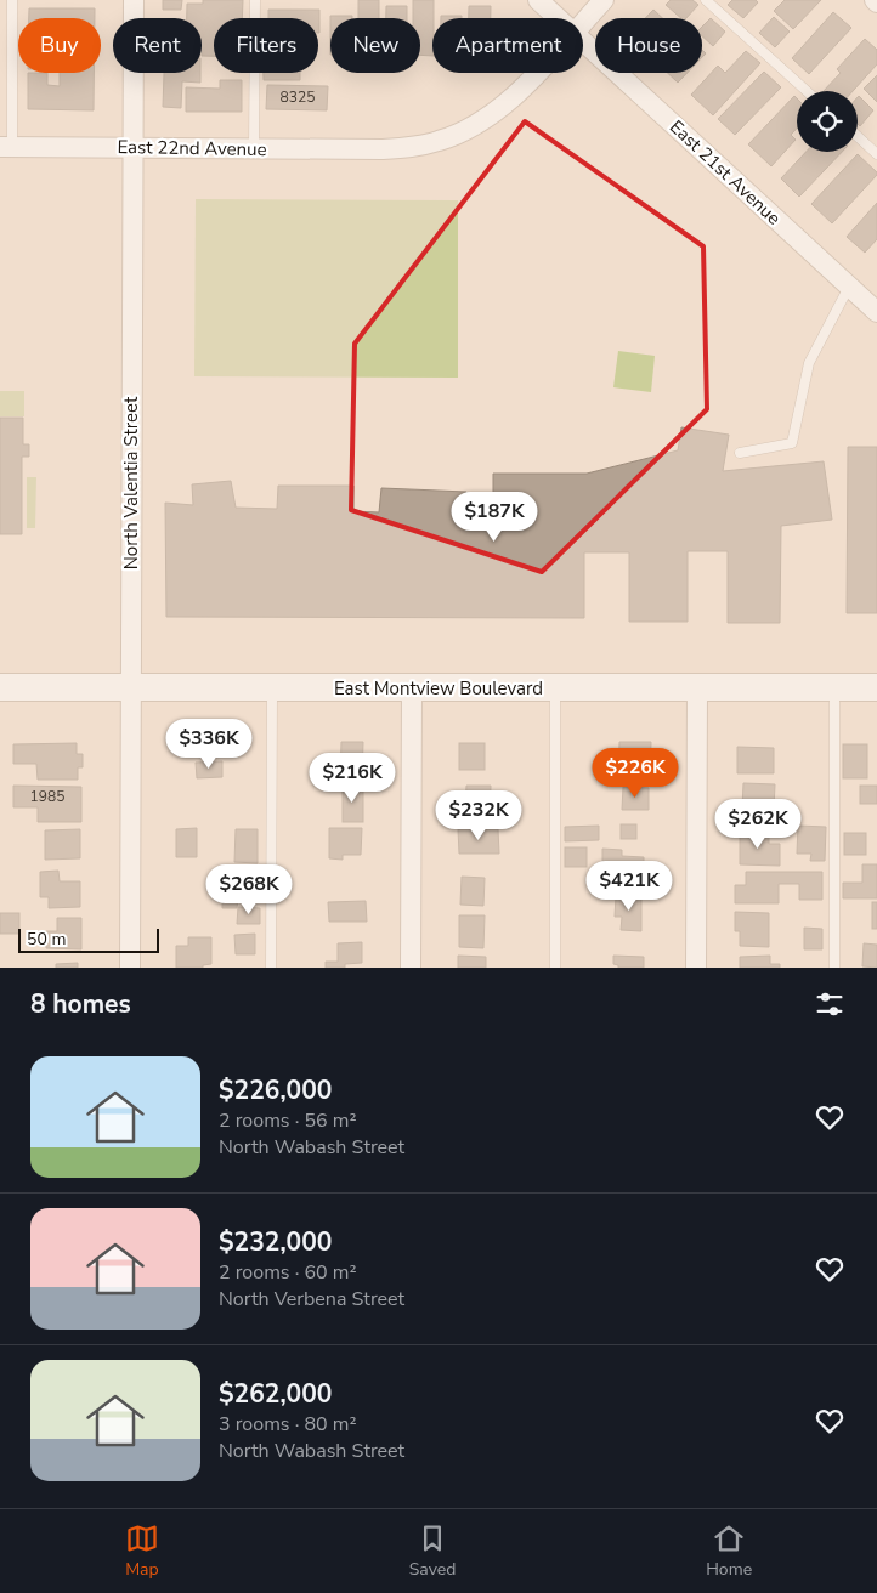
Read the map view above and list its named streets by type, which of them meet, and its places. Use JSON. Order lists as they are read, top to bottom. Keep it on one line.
{"streets":{"main road":["East Montview Boulevard"],"street":["East 22nd Avenue","East 21st Avenue","North Valentia Street"]},"crossings":[["East 22nd Avenue","North Valentia Street"],["North Valentia Street","East Montview Boulevard"]],"house_numbers":["8325","1985"],"scale_bar":"50 m","page":{"chip":["Buy","Rent","Filters","New","Apartment","House"],"price":["$187K","$336K","$226K","$216K","$232K","$262K","$421K","$268K"],"scale":"50 m","heading":"8 homes","list":[{"name":"$226,000","note":"2 rooms · 56 m² · North Wabash Street"},{"name":"$232,000","note":"2 rooms · 60 m² · North Verbena Street"},{"name":"$262,000","note":"3 rooms · 80 m² · North Wabash Street"}],"tabs":["Map","Saved","Home"]}}
